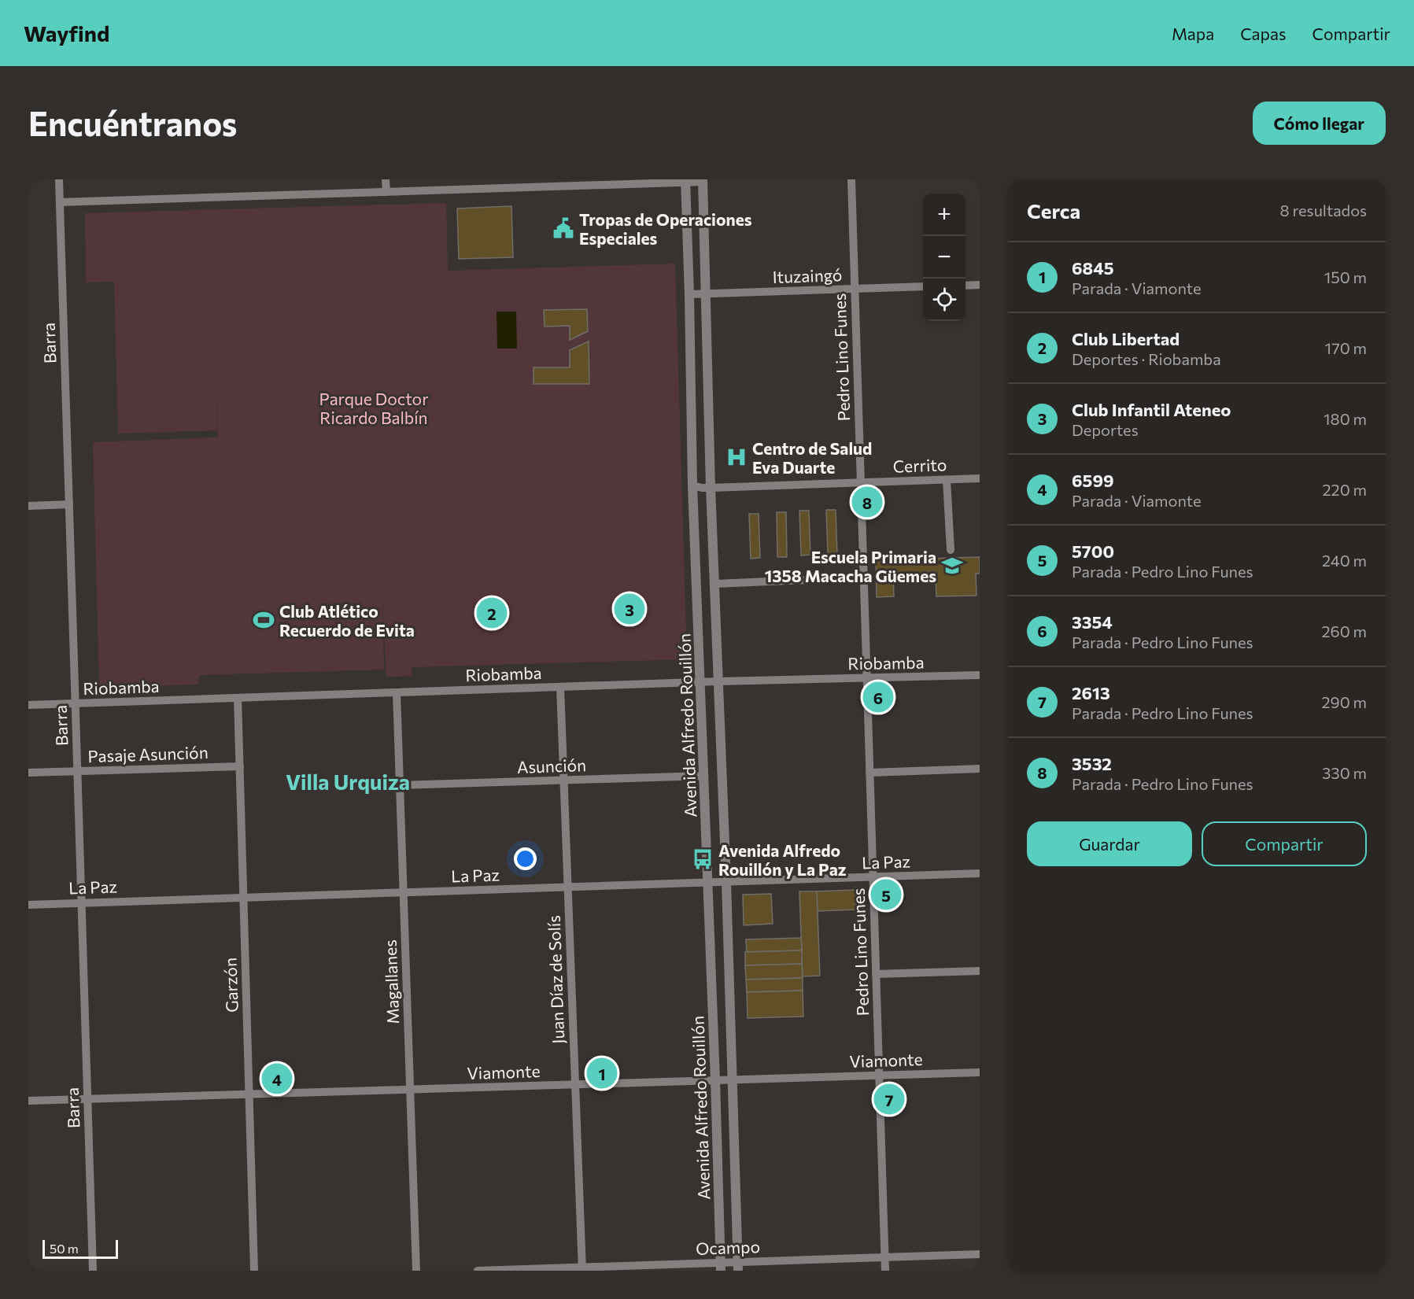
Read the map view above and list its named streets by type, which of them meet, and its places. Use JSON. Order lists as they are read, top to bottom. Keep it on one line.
{"streets":{"street":["Ituzaingó","Barra","Pedro Lino Funes","Cerrito","Riobamba","Avenida Alfredo Rouillón","Pasaje Asunción","Asunción","La Paz","Juan Díaz de Solís","Magallanes","Garzón","Viamonte","Ocampo"]},"crossings":[["Ituzaingó","Pedro Lino Funes"],["Ituzaingó","Avenida Alfredo Rouillón"],["Barra","Riobamba"],["Barra","Pasaje Asunción"],["Barra","La Paz"],["Barra","Viamonte"],["Pedro Lino Funes","Cerrito"],["Pedro Lino Funes","Riobamba"],["Pedro Lino Funes","La Paz"],["Pedro Lino Funes","Viamonte"],["Pedro Lino Funes","Ocampo"],["Cerrito","Avenida Alfredo Rouillón"],["Riobamba","Avenida Alfredo Rouillón"],["Riobamba","Juan Díaz de Solís"],["Riobamba","Magallanes"],["Riobamba","Garzón"],["Avenida Alfredo Rouillón","Asunción"],["Avenida Alfredo Rouillón","La Paz"],["Avenida Alfredo Rouillón","Viamonte"],["Avenida Alfredo Rouillón","Ocampo"],["Pasaje Asunción","Garzón"],["Asunción","Juan Díaz de Solís"],["Asunción","Magallanes"],["La Paz","Juan Díaz de Solís"],["La Paz","Magallanes"],["La Paz","Garzón"],["Juan Díaz de Solís","Viamonte"],["Juan Díaz de Solís","Ocampo"],["Magallanes","Viamonte"],["Garzón","Viamonte"]],"districts":["Villa Urquiza"],"parks":["Parque Doctor Ricardo Balbín"],"places":{"public building":["Tropas de Operaciones Especiales"],"hospital":["Centro de Salud Eva Duarte"],"school or university":["Escuela Primaria 1358 Macacha Güemes"],"sports":["Club Atlético Recuerdo de Evita"],"bus stop":["Avenida Alfredo Rouillón y La Paz"]},"scale_bar":"50 m","page":{"header":"Wayfind","nav":["Mapa","Capas","Compartir"],"buttons":["Cómo llegar",["Guardar","Compartir"]],"title":"Encuéntranos","heading":["Cerca","8 resultados"],"map_buttons":["+","−"],"list":[{"mark":"1","name":"6845","note":"Parada · Viamonte","value":"150 m"},{"mark":"2","name":"Club Libertad","note":"Deportes · Riobamba","value":"170 m"},{"mark":"3","name":"Club Infantil Ateneo","note":"Deportes","value":"180 m"},{"mark":"4","name":"6599","note":"Parada · Viamonte","value":"220 m"},{"mark":"5","name":"5700","note":"Parada · Pedro Lino Funes","value":"240 m"},{"mark":"6","name":"3354","note":"Parada · Pedro Lino Funes","value":"260 m"},{"mark":"7","name":"2613","note":"Parada · Pedro Lino Funes","value":"290 m"},{"mark":"8","name":"3532","note":"Parada · Pedro Lino Funes","value":"330 m"}],"pins":["8","3","2","6","5","1","4","7"],"scale":"50 m"}}
